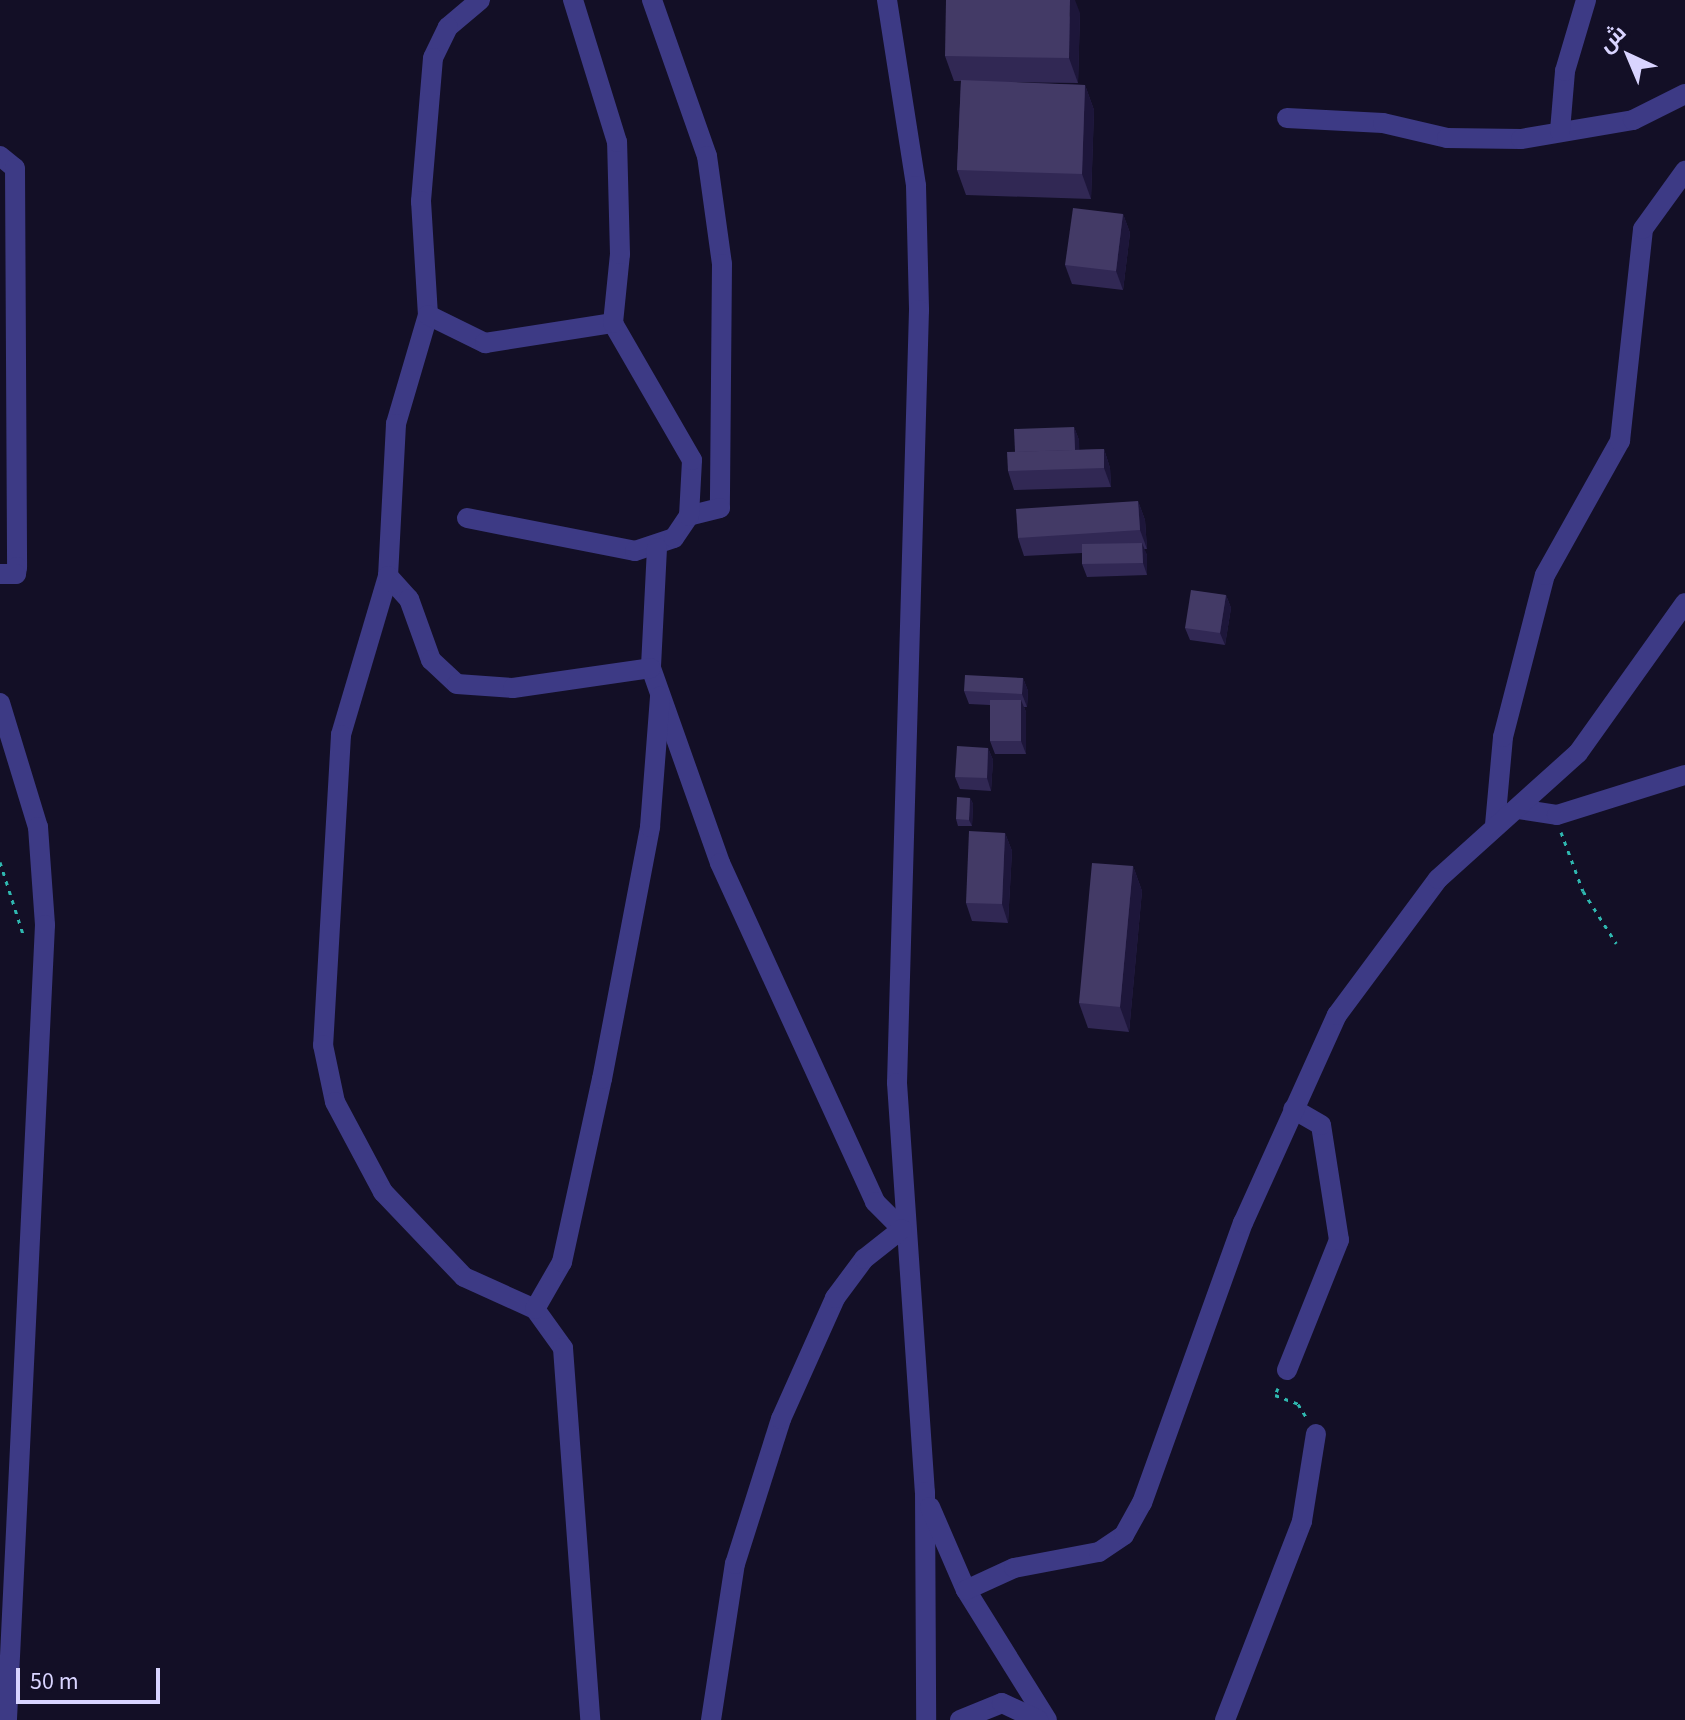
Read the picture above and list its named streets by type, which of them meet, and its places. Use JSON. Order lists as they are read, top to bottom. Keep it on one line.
{"scale_bar":"50 m","north":"top left"}
